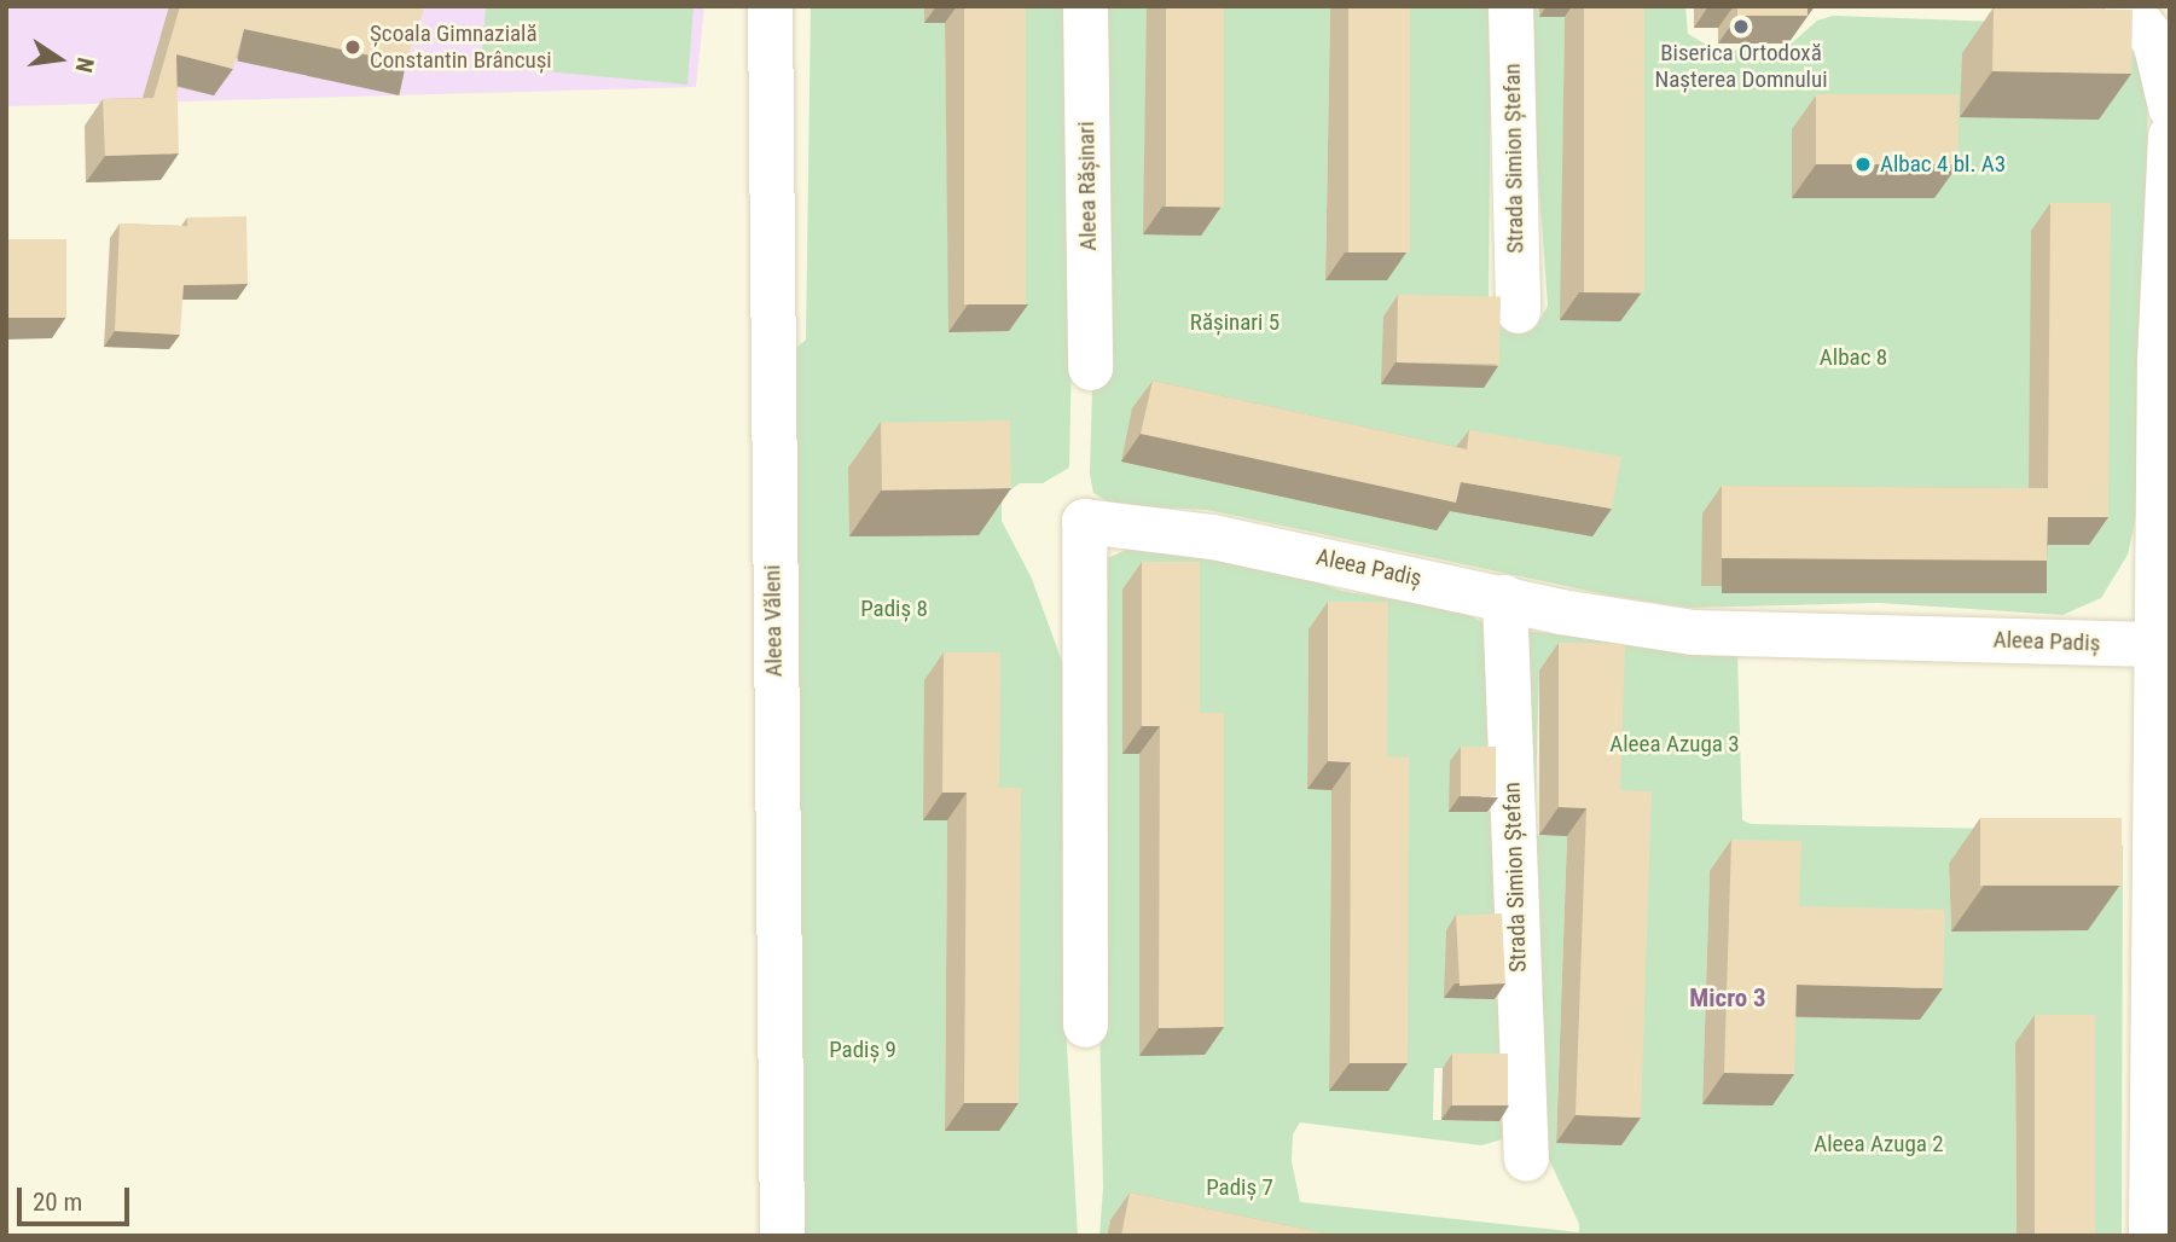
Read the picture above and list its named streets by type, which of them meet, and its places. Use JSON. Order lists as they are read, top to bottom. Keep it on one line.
{"streets":{"street":["Strada Simion Ștefan","Aleea Rășinari","Aleea Padiș","Aleea Văleni"]},"crossings":[["Strada Simion Ștefan","Aleea Padiș"]],"districts":["Micro 3"],"parks":["Rășinari 5","Albac 8","Padiș 8","Aleea Azuga 3","Padiș 9","Aleea Azuga 2","Padiș 7"],"places":["Biserica Ortodoxă Nașterea Domnului","Școala Gimnazială Constantin Brâncuși","Albac 4 bl. A3"],"scale_bar":"20 m","north":"right"}
